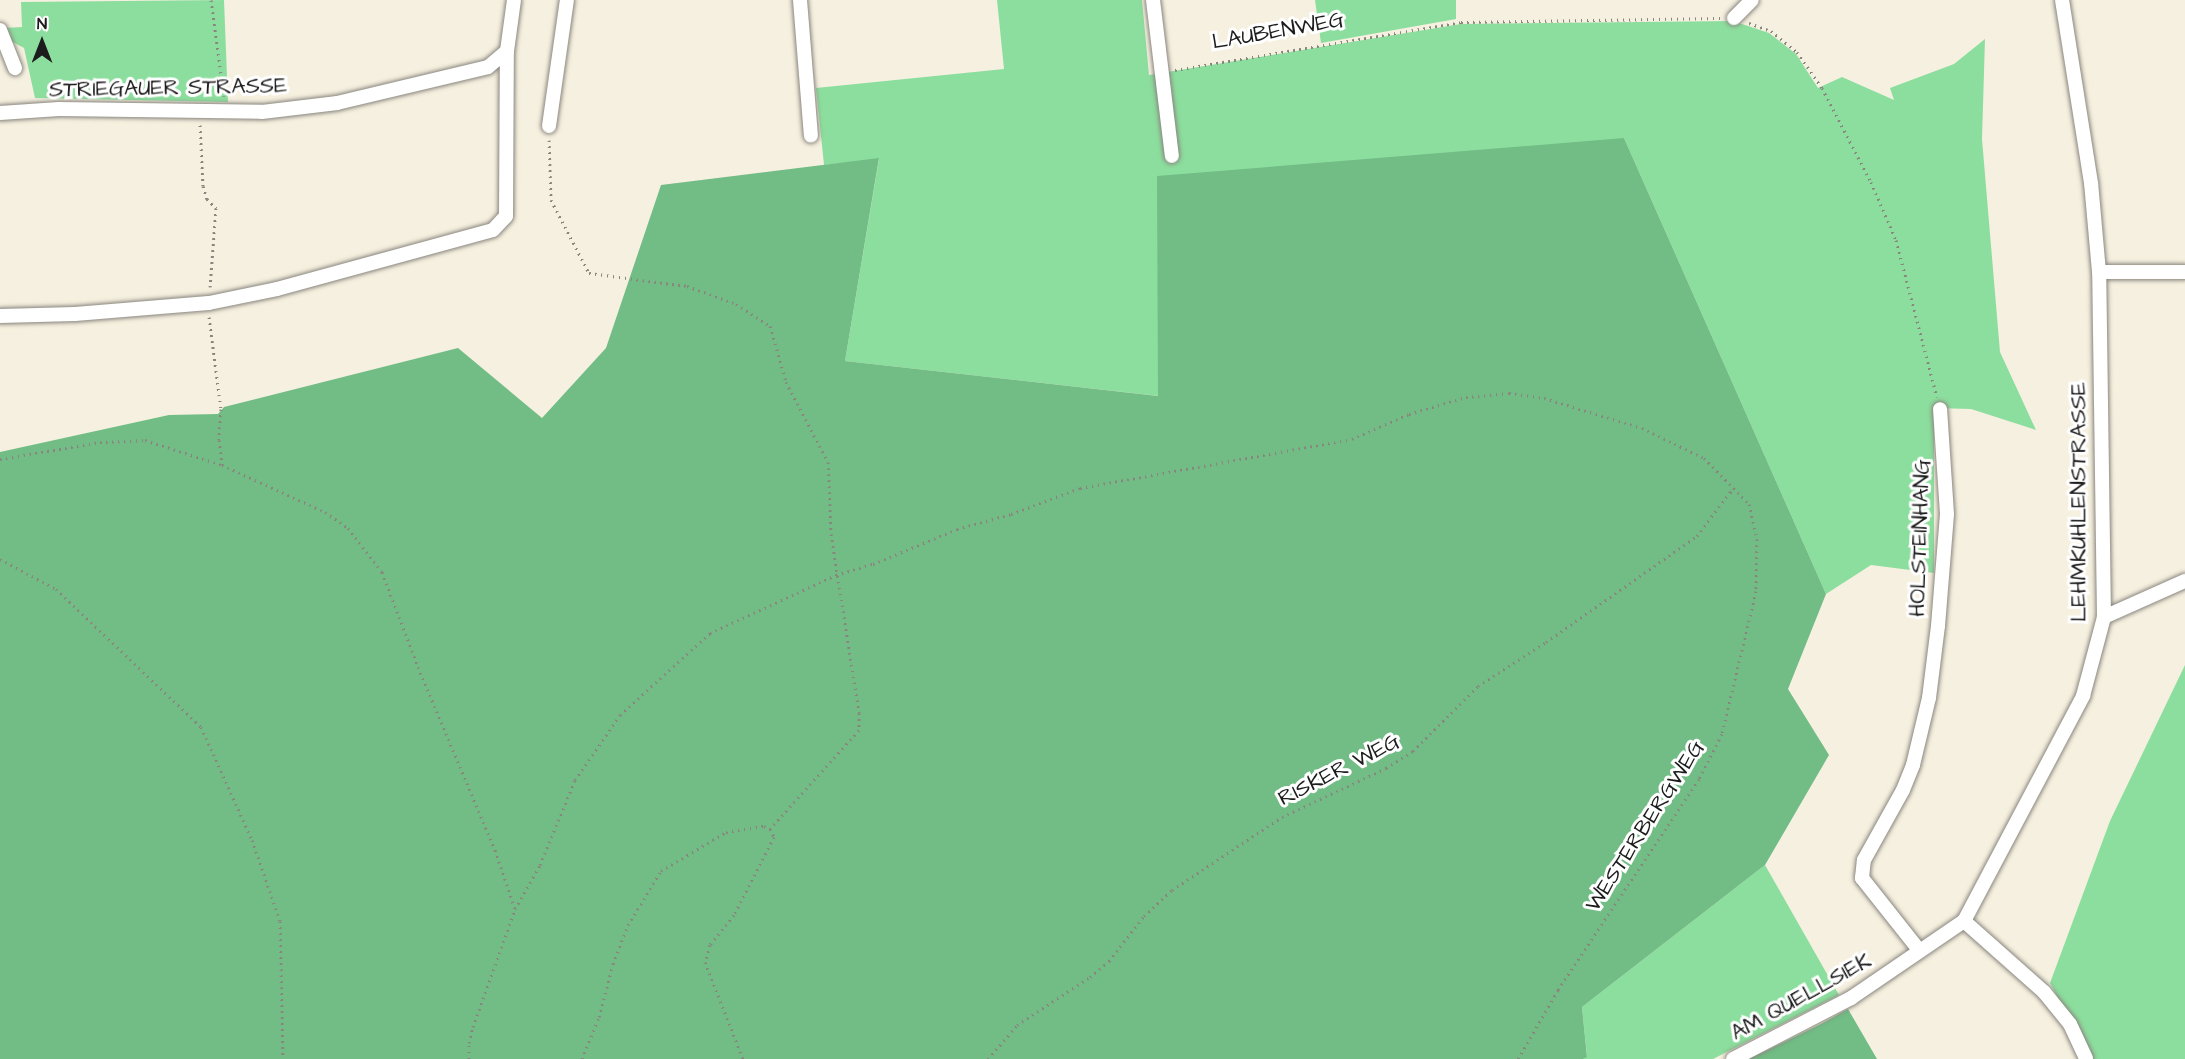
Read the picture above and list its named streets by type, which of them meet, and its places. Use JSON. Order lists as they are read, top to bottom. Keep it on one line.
{"streets":{"street":["STRIEGAUER STRASSE","LEHMKUHLENSTRASSE","HOLSTEINHANG","AM QUELLSIEK"],"path":["LAUBENWEG","RISKER WEG","WESTERBERGWEG"]},"crossings":[["LEHMKUHLENSTRASSE","HOLSTEINHANG"],["LEHMKUHLENSTRASSE","AM QUELLSIEK"],["HOLSTEINHANG","AM QUELLSIEK"],["RISKER WEG","WESTERBERGWEG"]],"north":"top"}
